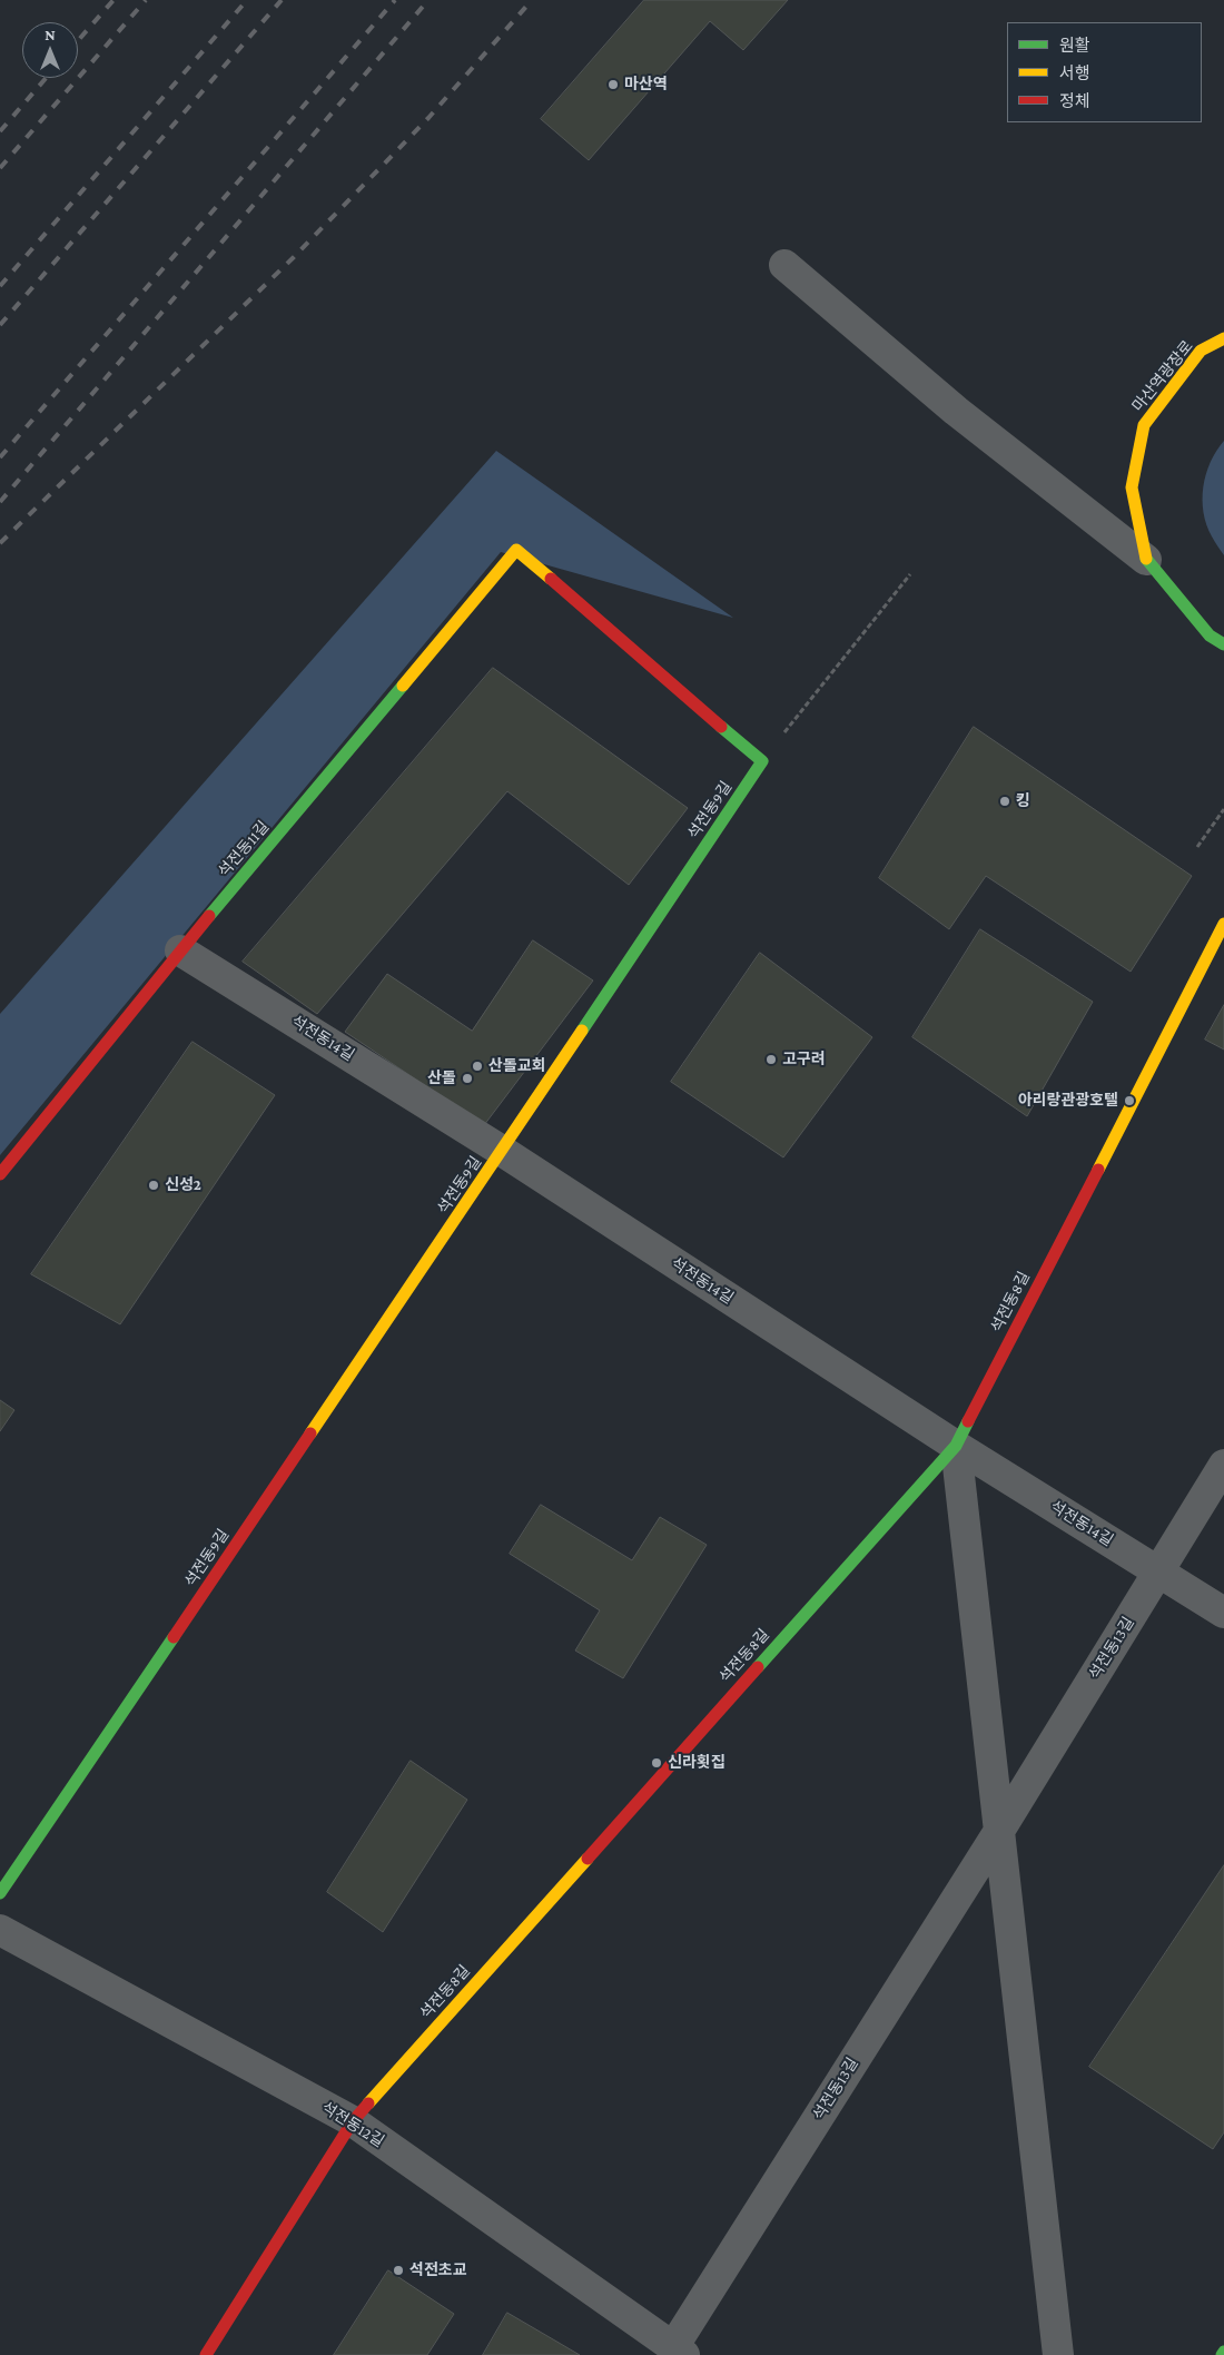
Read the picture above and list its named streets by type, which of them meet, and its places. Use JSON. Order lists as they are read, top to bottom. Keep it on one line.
{"streets":{"street":["마산역광장로","석전동9길","석전동11길","석전동14길","석전동8길","석전동13길","석전동12길"]},"crossings":[["석전동9길","석전동11길"],["석전동9길","석전동14길"],["석전동11길","석전동14길"],["석전동14길","석전동8길"],["석전동14길","석전동13길"],["석전동8길","석전동12길"],["석전동13길","석전동12길"]],"places":["마산역","킹","고구려","산돌교회","산돌","아리랑관광호텔","신성2","신라횟집","석전초교"],"legend":["원활","서행","정체"],"north":"top"}
